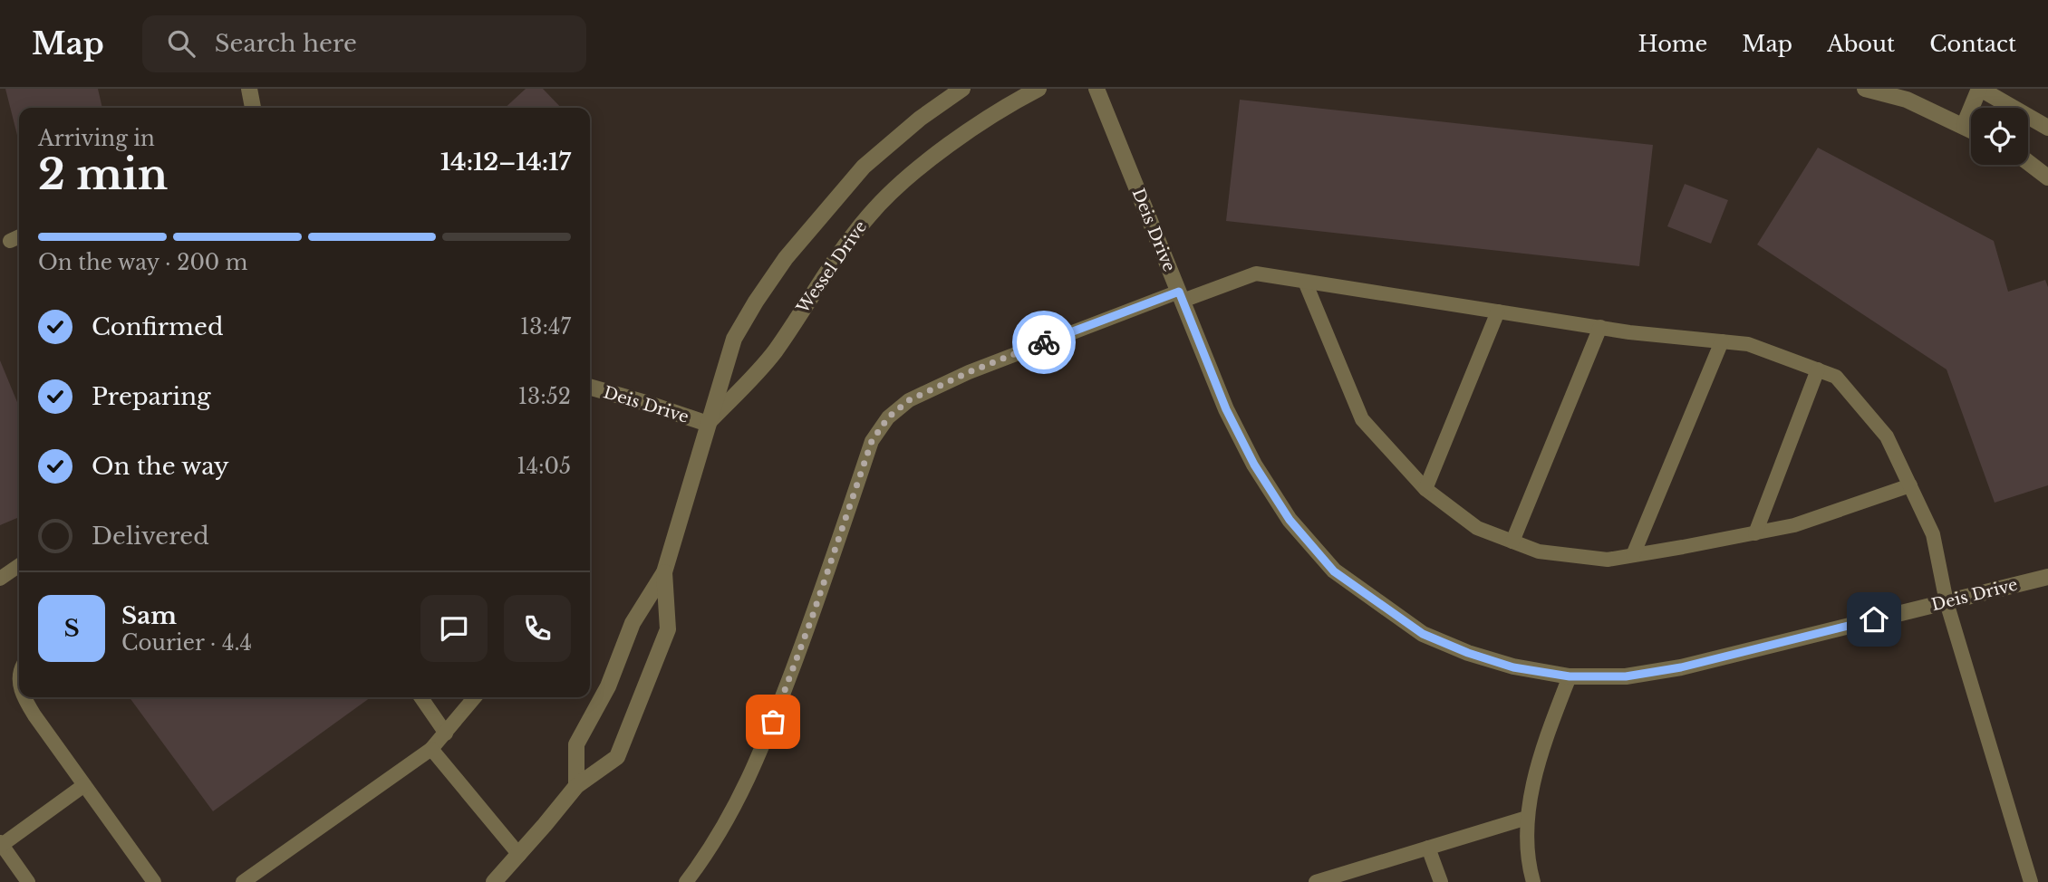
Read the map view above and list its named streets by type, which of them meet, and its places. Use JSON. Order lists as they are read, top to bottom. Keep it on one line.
{"streets":{"street":["Deis Drive","Wessel Drive"]},"crossings":[["Deis Drive","Wessel Drive"]],"page":{"header":"Map","search":"Search here","nav":["Home","Map","About","Contact"],"heading":["2 min","Arriving in","14:12–14:17"],"panel":["Sam","Courier · 4.4"],"bar":"On the way · 200 m","list":[["Confirmed","13:47"],["Preparing","13:52"],["On the way","14:05"],"Delivered"],"round":"S"}}
